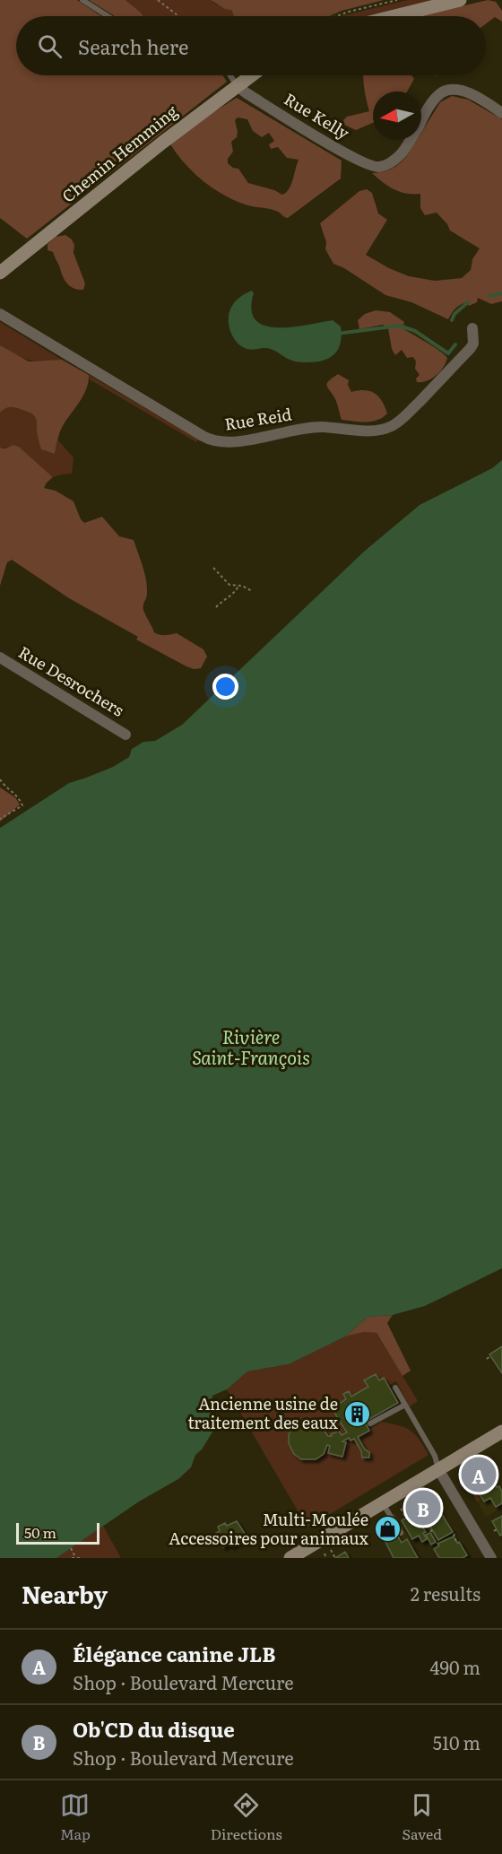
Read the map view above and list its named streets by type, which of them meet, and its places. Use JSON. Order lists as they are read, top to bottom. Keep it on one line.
{"streets":{"street":["Rue Kelly","Chemin Hemming","Rue Reid","Rue Desrochers"]},"crossings":[["Rue Kelly","Chemin Hemming"]],"water":["Rivière Saint-François"],"places":{"building":["Ancienne usine de traitement des eaux"],"shop":["Multi-Moulée Accessoires pour animaux"]},"scale_bar":"50 m","north":"left","page":{"search":"Search here","pins":["A","B"],"scale":"50 m","heading":["Nearby","2 results"],"list":[{"mark":"A","name":"Élégance canine JLB","note":"Shop · Boulevard Mercure","value":"490 m"},{"mark":"B","name":"Ob'CD du disque","note":"Shop · Boulevard Mercure","value":"510 m"}],"nav":["Map","Directions","Saved"]}}
